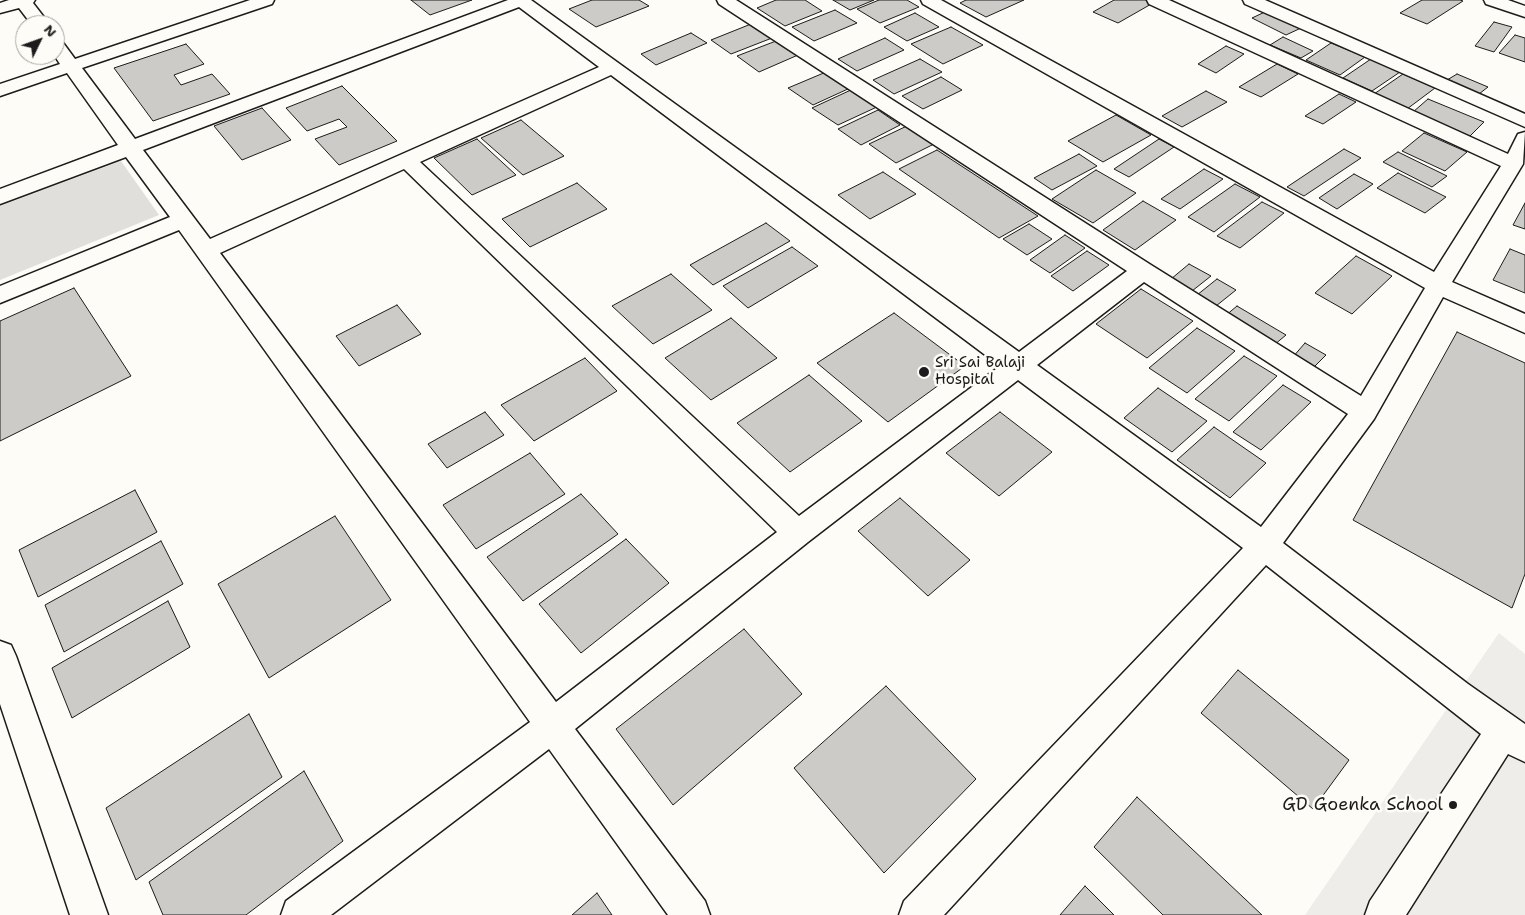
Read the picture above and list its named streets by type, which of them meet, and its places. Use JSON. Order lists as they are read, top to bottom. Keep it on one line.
{"places":["Sri Sai Balaji Hospital","GD Goenka School"],"north":"top right"}
